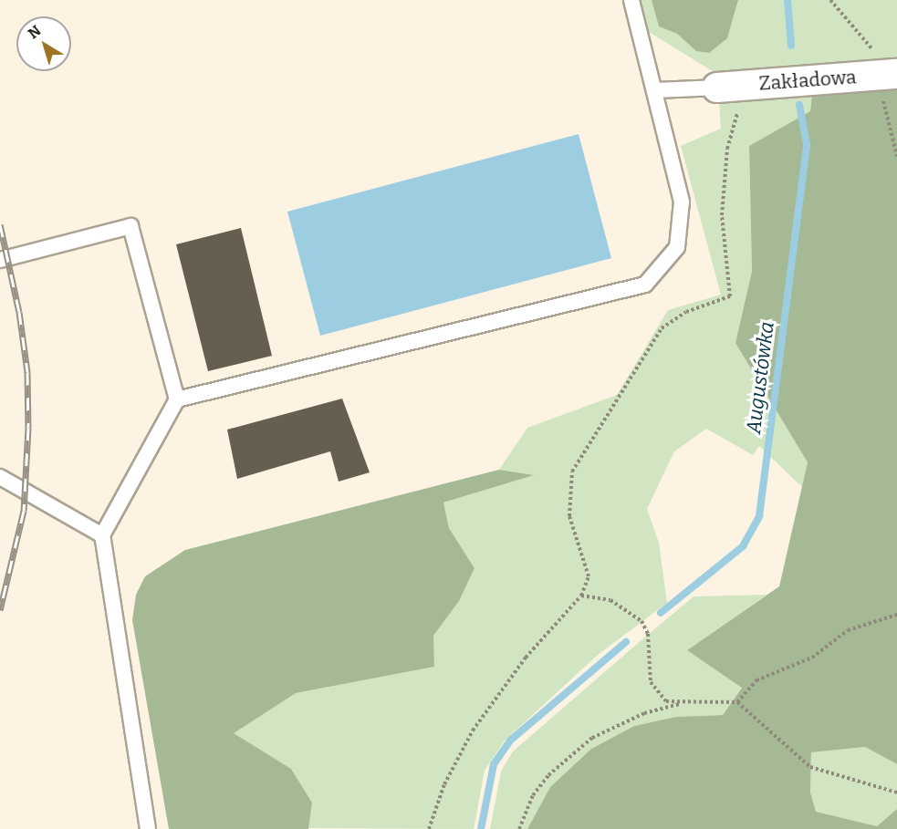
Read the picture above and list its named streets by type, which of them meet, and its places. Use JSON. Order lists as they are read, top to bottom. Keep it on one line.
{"streets":{"street":["Zakładowa"]},"water":["Augustówka"],"north":"top left"}
